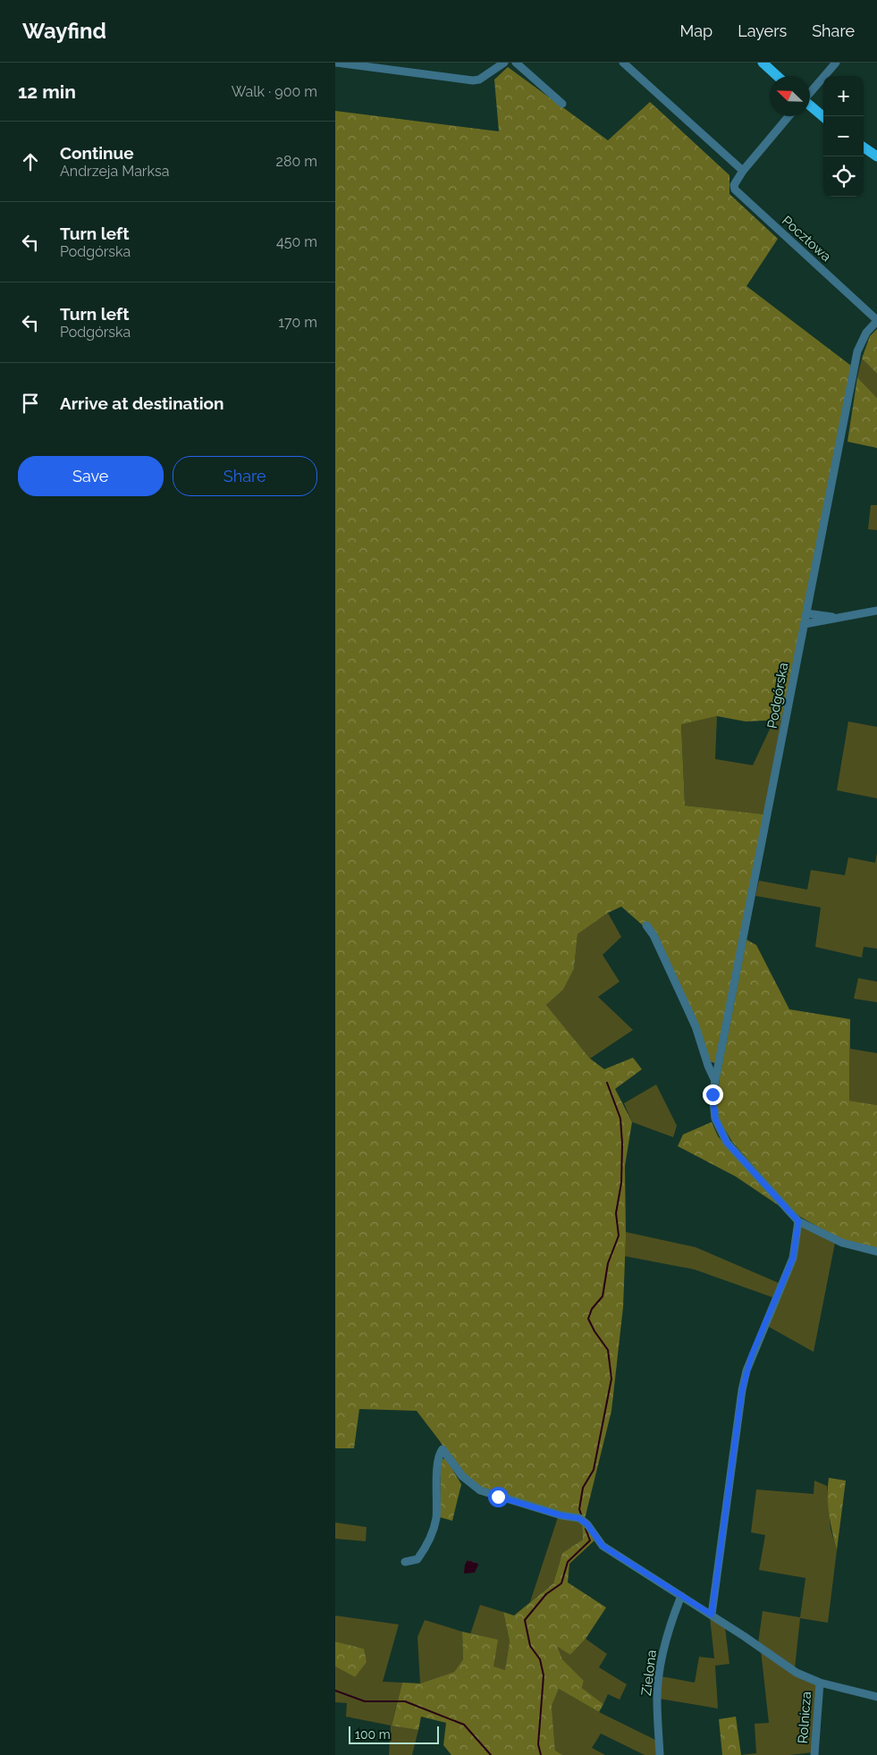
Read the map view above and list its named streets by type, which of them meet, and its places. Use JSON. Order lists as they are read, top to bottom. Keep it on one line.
{"streets":{"street":["Pocztowa","Podgórska","Zielona","Rolnicza"]},"crossings":[["Pocztowa","Podgórska"]],"scale_bar":"100 m","north":"top left","page":{"header":"Wayfind","nav":["Map","Layers","Share"],"heading":["12 min","Walk · 900 m"],"map_buttons":["+","−"],"list":[["Continue","Andrzeja Marksa","280 m"],["Turn left","Podgórska","450 m"],["Turn left","Podgórska","170 m"],"Arrive at destination"],"buttons":["Save","Share"],"scale":"100 m"}}
